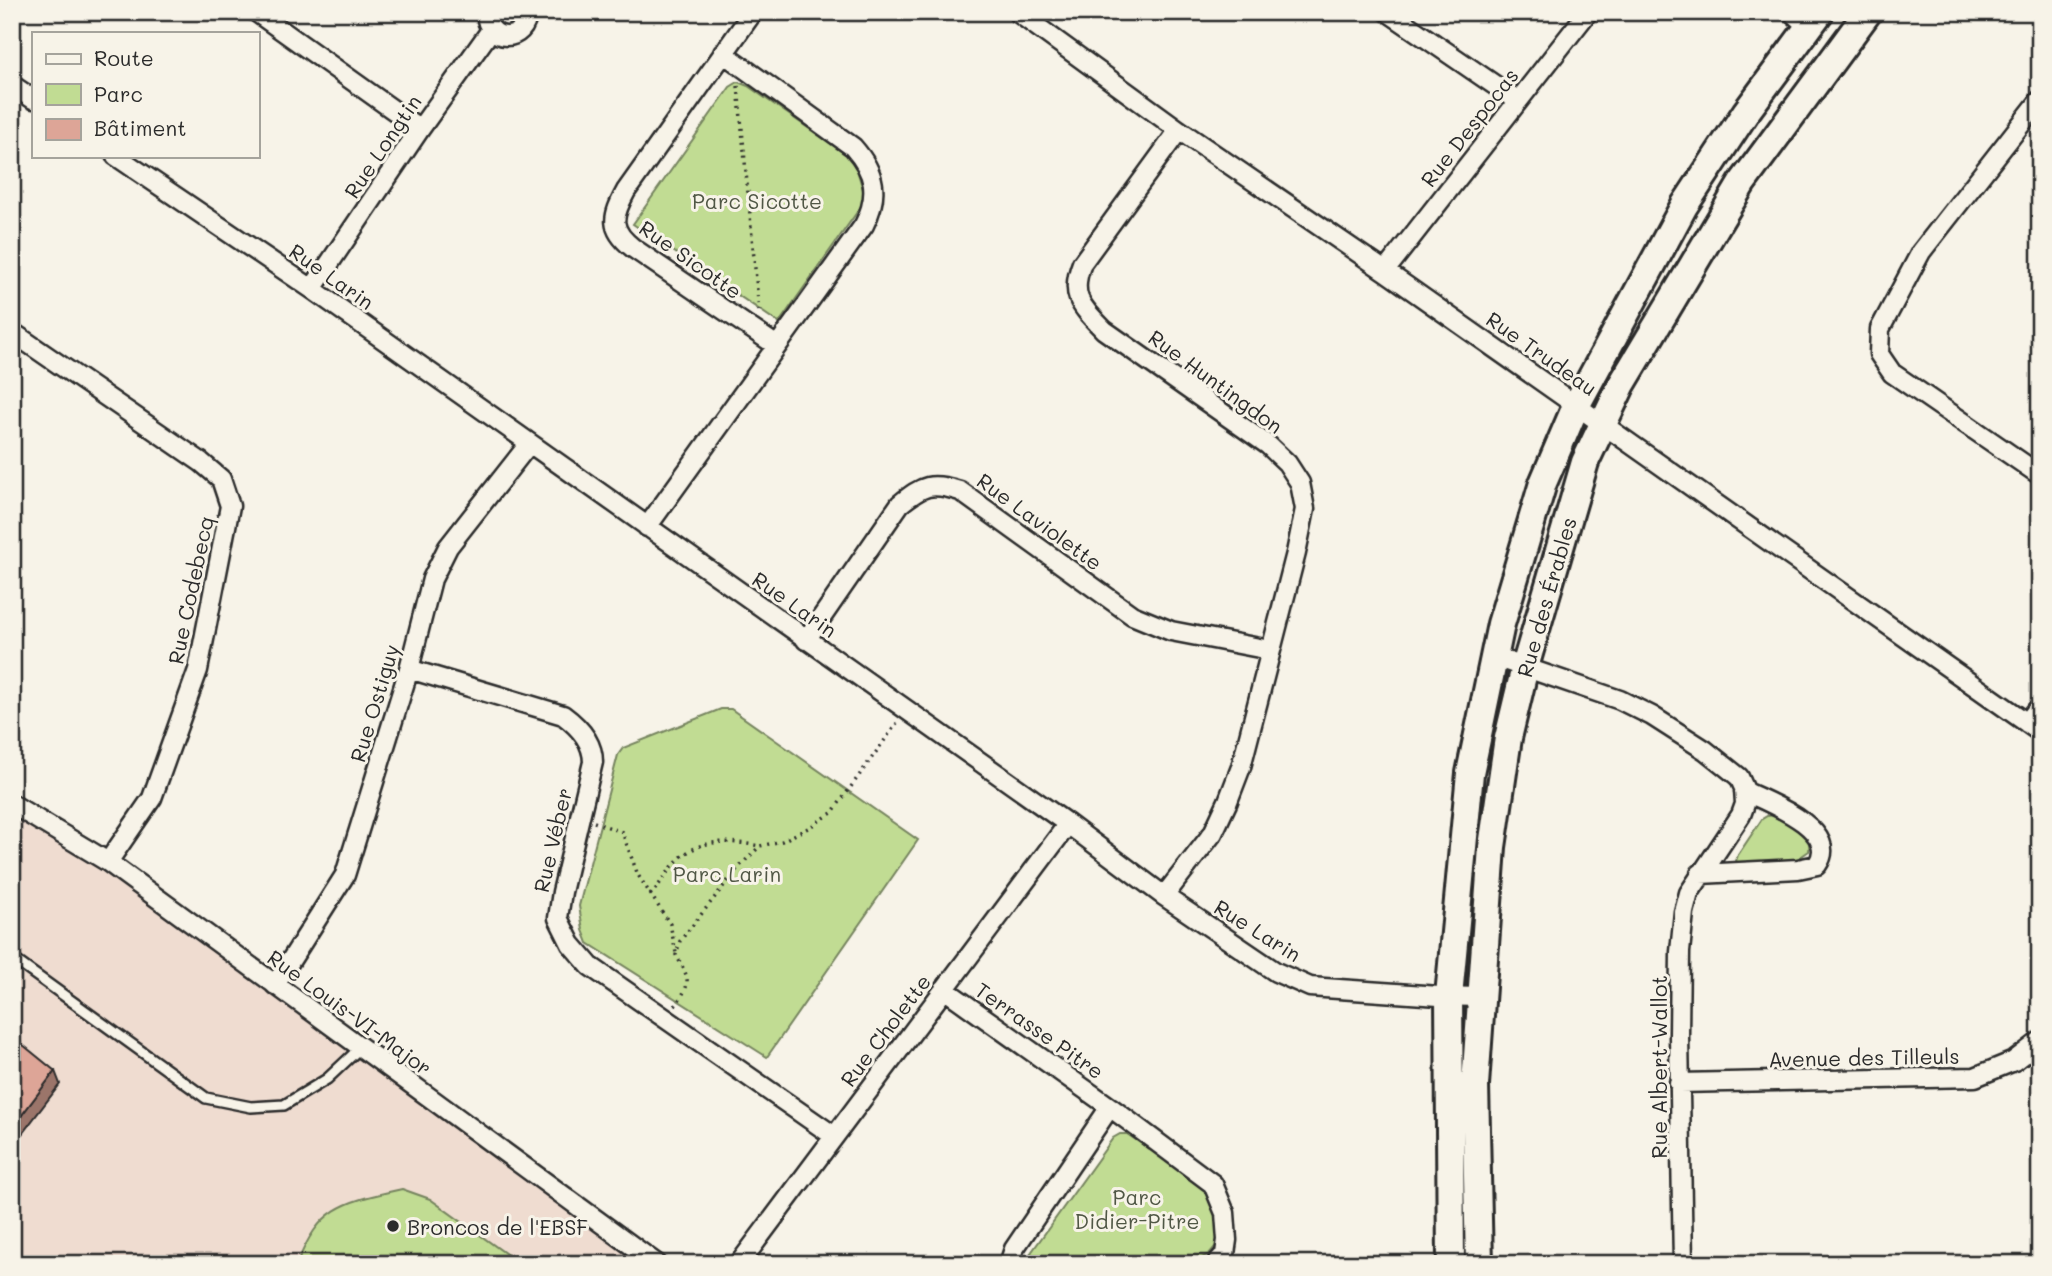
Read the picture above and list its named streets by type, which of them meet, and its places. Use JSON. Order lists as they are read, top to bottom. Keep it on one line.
{"streets":{"street":["Rue Despocas","Rue Longtin","Rue Sicotte","Rue Larin","Rue Trudeau","Rue Huntingdon","Rue Laviolette","Rue Codebecq","Rue des Érables","Rue Ostiguy","Rue Véber","Rue Louis-VI-Major","Rue Cholette","Terrasse Pitre","Avenue des Tilleuls","Rue Albert-Wallot"]},"crossings":[["Rue Despocas","Rue Trudeau"],["Rue Longtin","Rue Larin"],["Rue Larin","Rue Huntingdon"],["Rue Larin","Rue Laviolette"],["Rue Larin","Rue des Érables"],["Rue Larin","Rue Ostiguy"],["Rue Larin","Rue Cholette"],["Rue Trudeau","Rue Huntingdon"],["Rue Trudeau","Rue des Érables"],["Rue Huntingdon","Rue Laviolette"],["Rue Codebecq","Rue Louis-VI-Major"],["Rue Ostiguy","Rue Véber"],["Rue Ostiguy","Rue Louis-VI-Major"],["Rue Véber","Rue Cholette"],["Rue Cholette","Terrasse Pitre"],["Avenue des Tilleuls","Rue Albert-Wallot"]],"parks":["Parc Sicotte","Parc Larin","Parc Didier-Pitre"],"places":["Broncos de l'EBSF"],"legend":["Route","Parc","Bâtiment"]}
